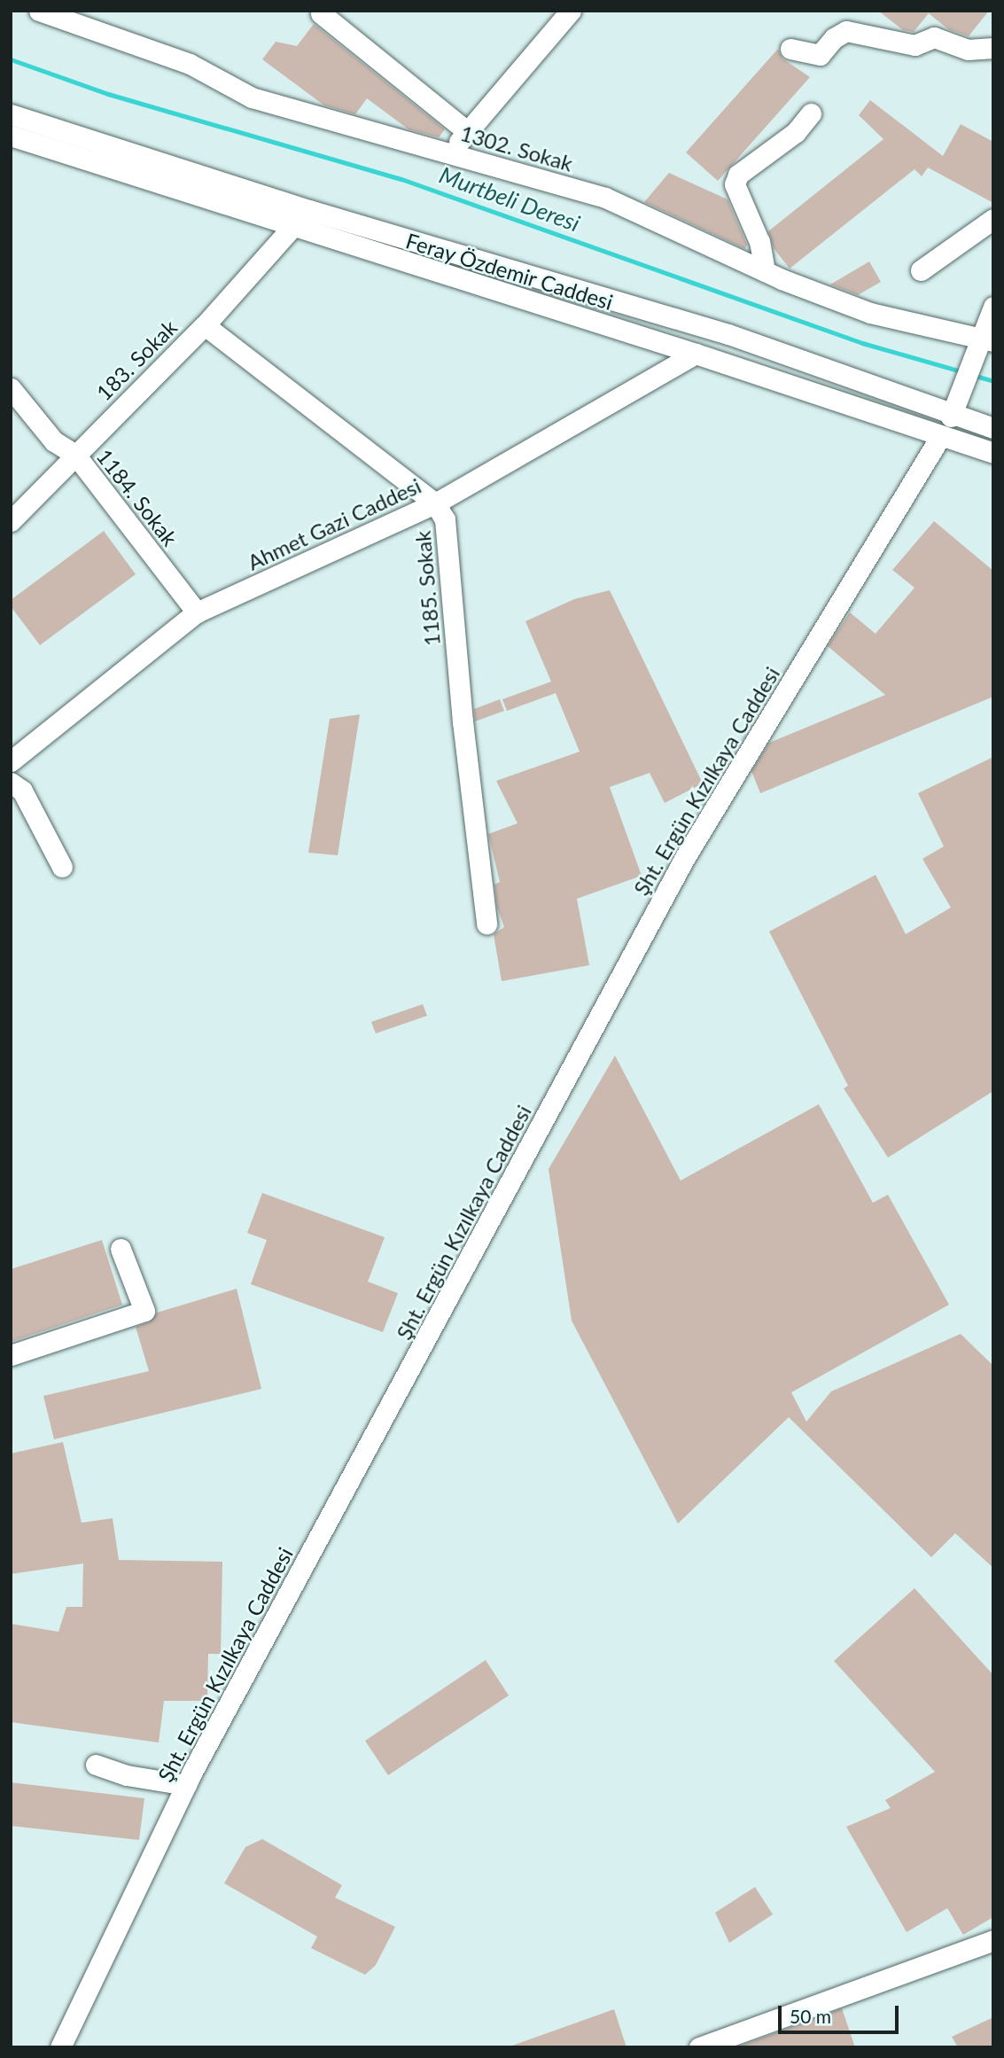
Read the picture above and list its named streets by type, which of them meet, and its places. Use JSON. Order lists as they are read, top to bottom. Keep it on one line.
{"streets":{"street":["1302. Sokak","Feray Özdemir Caddesi","183. Sokak","1184. Sokak","Ahmet Gazi Caddesi","1185. Sokak","Şht. Ergün Kızılkaya Caddesi"]},"crossings":[["Feray Özdemir Caddesi","183. Sokak"],["Feray Özdemir Caddesi","Ahmet Gazi Caddesi"],["Feray Özdemir Caddesi","Şht. Ergün Kızılkaya Caddesi"],["183. Sokak","1184. Sokak"],["183. Sokak","1185. Sokak"],["1184. Sokak","Ahmet Gazi Caddesi"],["Ahmet Gazi Caddesi","1185. Sokak"]],"water":["Murtbeli Deresi"],"scale_bar":"50 m"}
